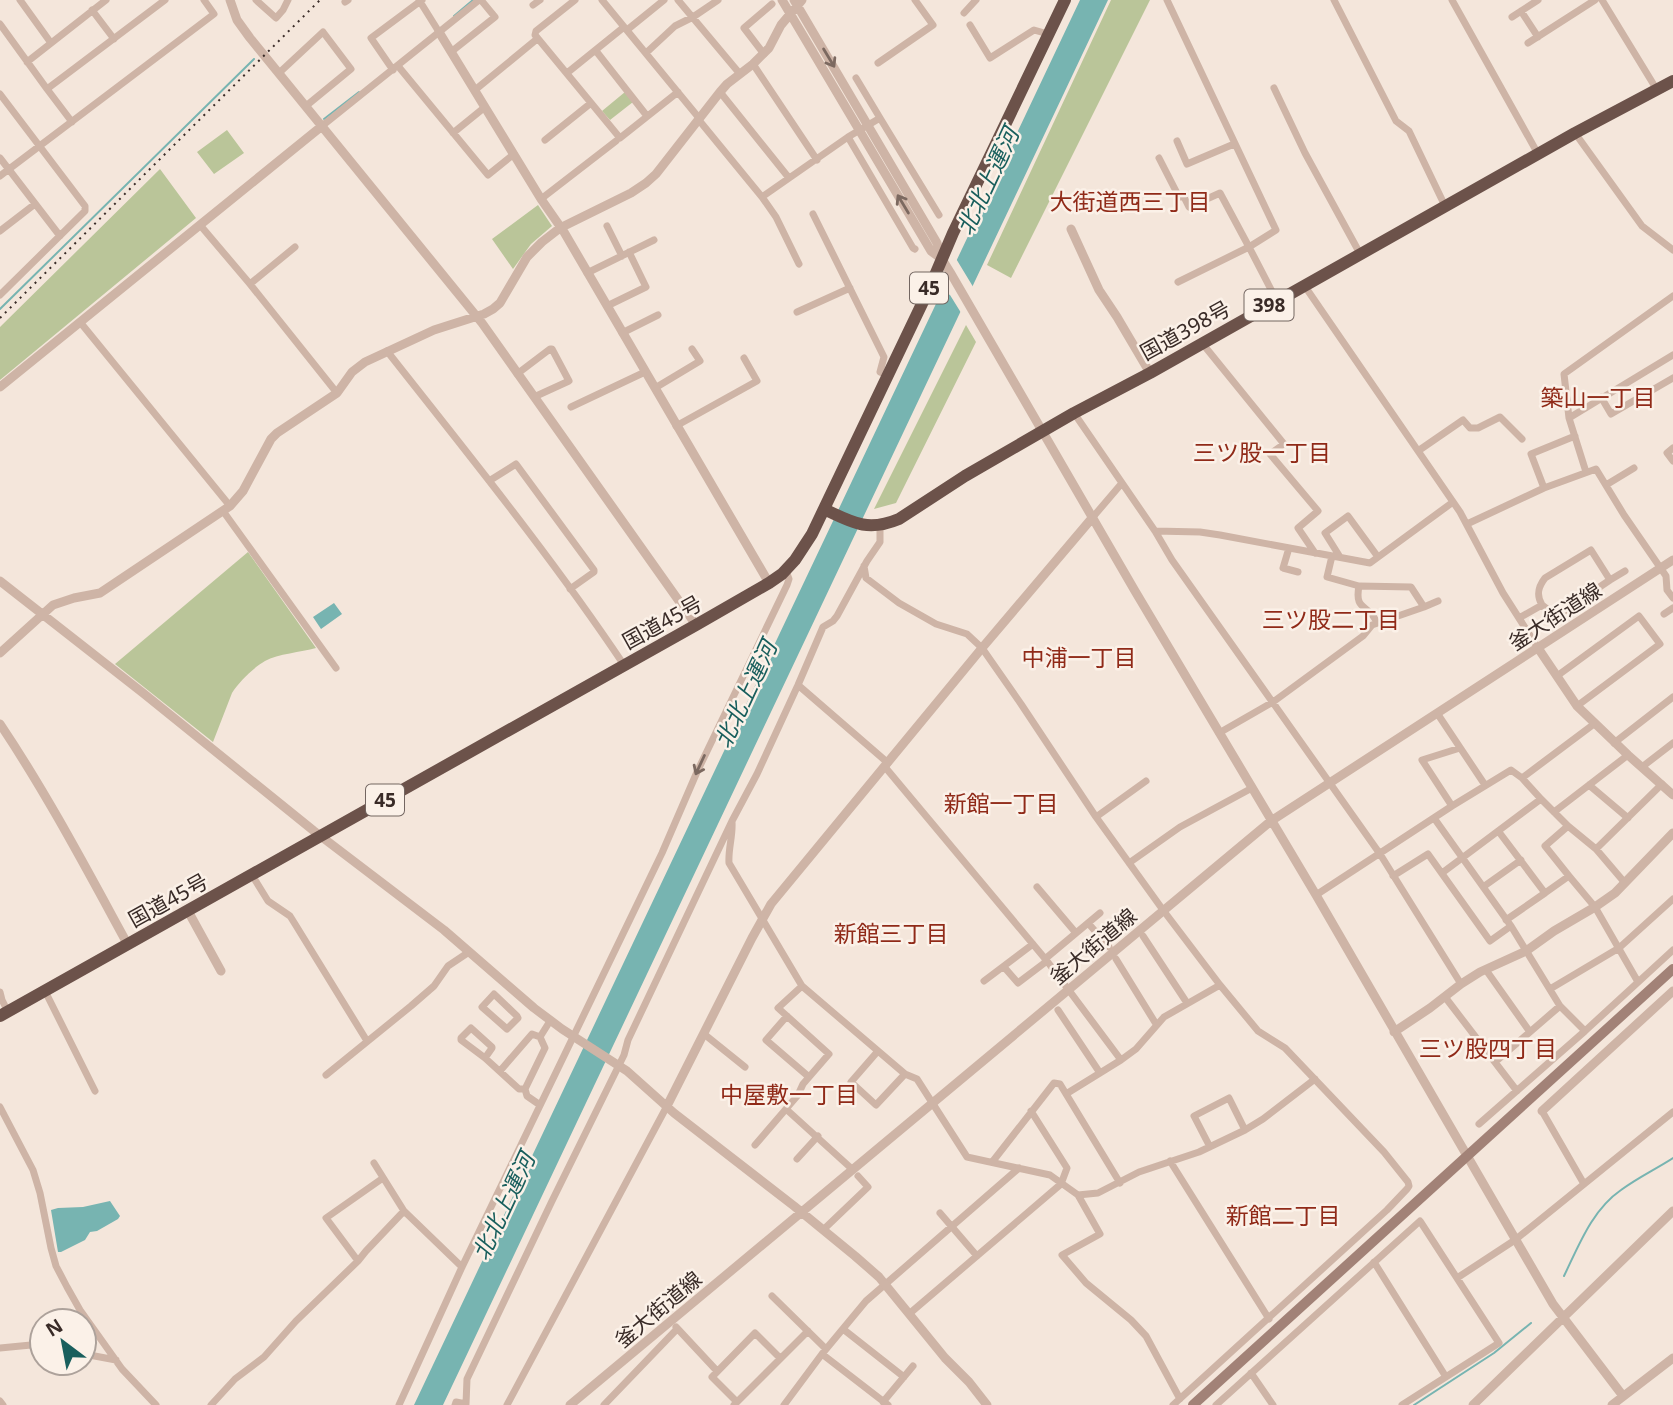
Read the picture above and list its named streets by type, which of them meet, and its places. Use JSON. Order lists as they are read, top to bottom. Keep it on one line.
{"streets":{"highway":["45","398","国道398号","国道45号"],"street":["釜大街道線"]},"crossings":[["国道398号","国道45号"]],"districts":["大街道西三丁目","築山一丁目","三ツ股一丁目","三ツ股二丁目","中浦一丁目","新館一丁目","新館三丁目","三ツ股四丁目","中屋敷一丁目","新館二丁目"],"water":["北北上運河"],"north":"top left"}
